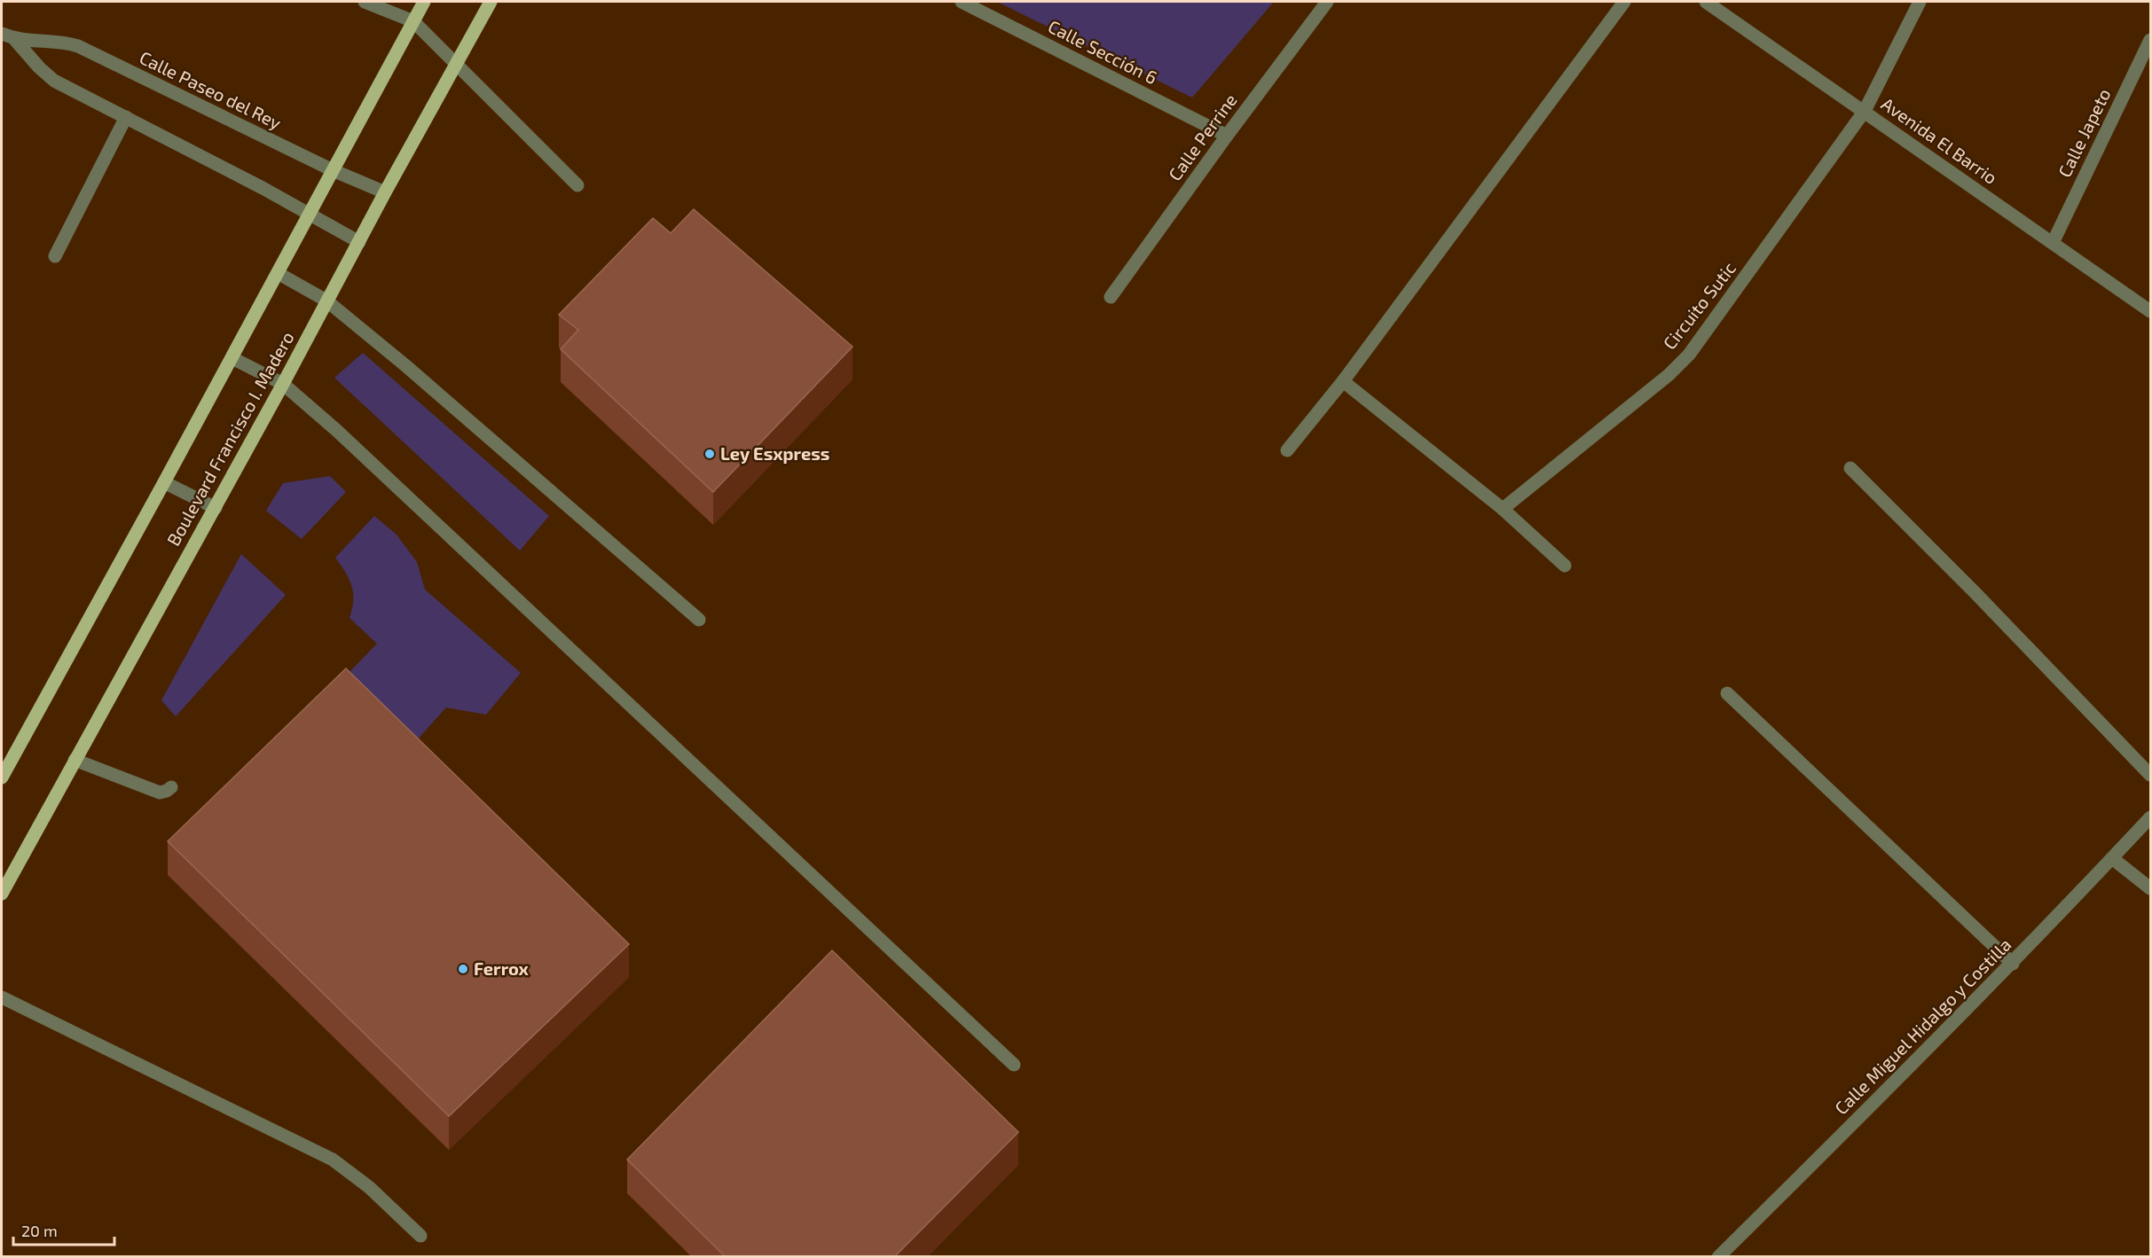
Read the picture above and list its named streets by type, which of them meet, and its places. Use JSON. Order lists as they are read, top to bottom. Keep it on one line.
{"streets":{"main road":["Boulevard Francisco I. Madero"],"street":["Calle Sección 6","Calle Paseo del Rey","Calle Japeto","Calle Perrine","Avenida El Barrio","Circuito Sutic","Calle Miguel Hidalgo y Costilla"]},"crossings":[["Calle Sección 6","Calle Perrine"],["Calle Paseo del Rey","Boulevard Francisco I. Madero"],["Calle Japeto","Avenida El Barrio"],["Avenida El Barrio","Circuito Sutic"]],"places":["Ley Esxpress","Ferrox"],"scale_bar":"20 m"}
